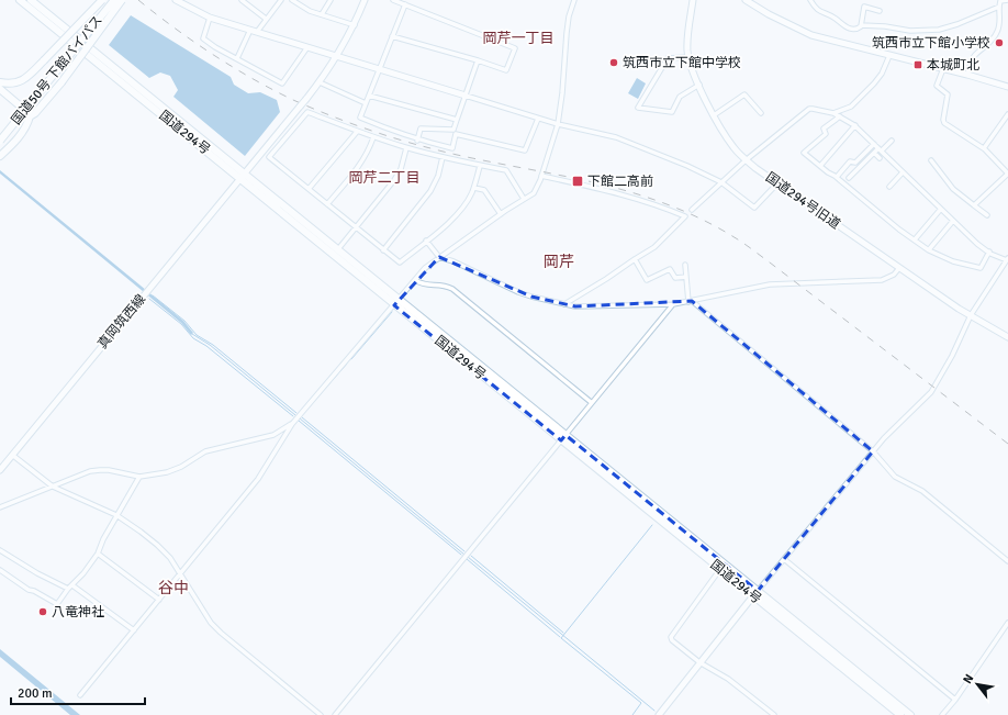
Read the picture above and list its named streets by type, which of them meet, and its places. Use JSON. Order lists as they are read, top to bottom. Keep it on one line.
{"streets":{"highway":["国道50号 下館バイパス","国道294号"],"street":["国道294号旧道","真岡筑西線"]},"crossings":[["国道294号","真岡筑西線"]],"districts":["岡芹一丁目","岡芹二丁目","岡芹","谷中"],"places":{"other":["筑西市立下館小学校","筑西市立下館中学校","八竜神社"],"transit":["本城町北","下館二高前"]},"scale_bar":"200 m","north":"top left"}
